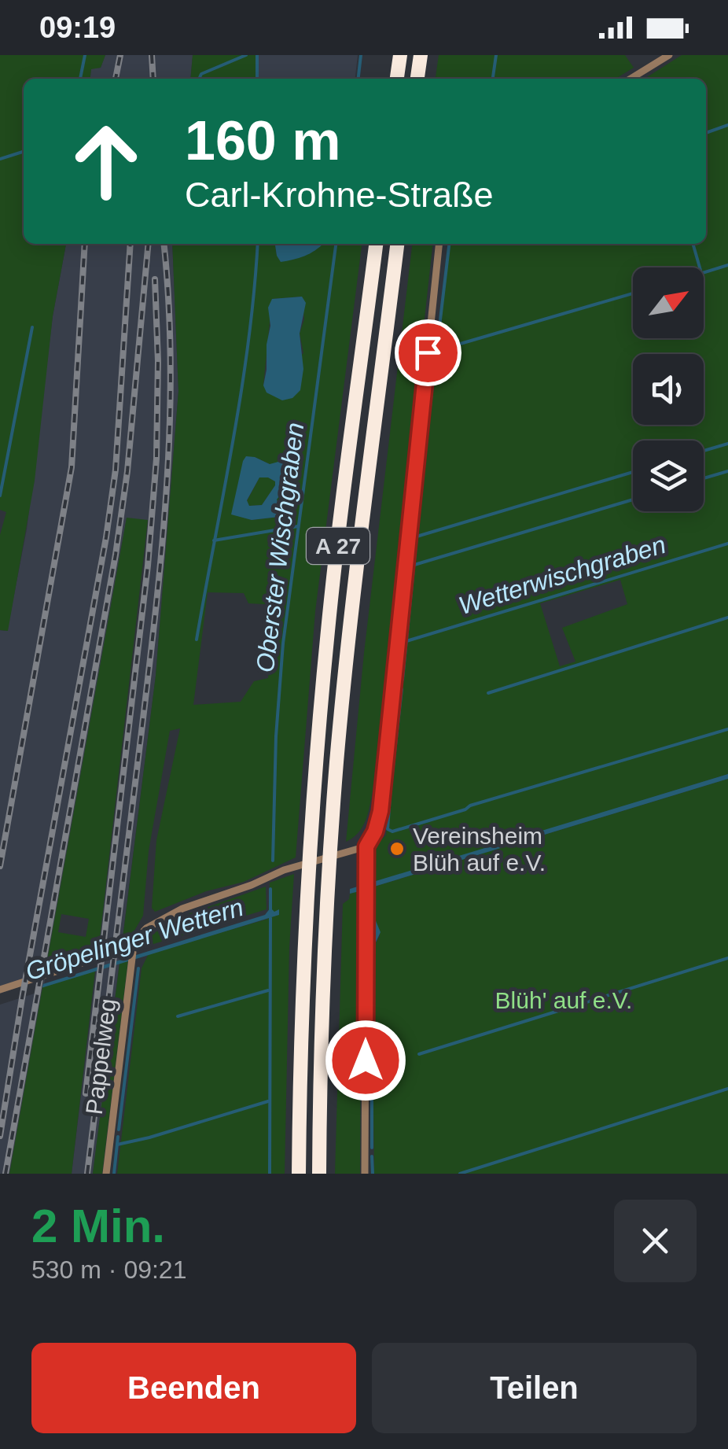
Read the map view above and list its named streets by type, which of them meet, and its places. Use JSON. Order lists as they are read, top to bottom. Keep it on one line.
{"streets":{"highway":["A 27"],"street":["Pappelweg"]},"water":["Oberster Wischgraben","Wetterwischgraben","Gröpelinger Wettern"],"parks":["Blüh' auf e.V."],"places":["Vereinsheim Blüh auf e.V."],"north":"top right","page":{"status":"09:19","turn":["160 m","Carl-Krohne-Straße"],"heading":["2 Min.","530 m · 09:21"],"buttons":["Beenden","Teilen"]}}
